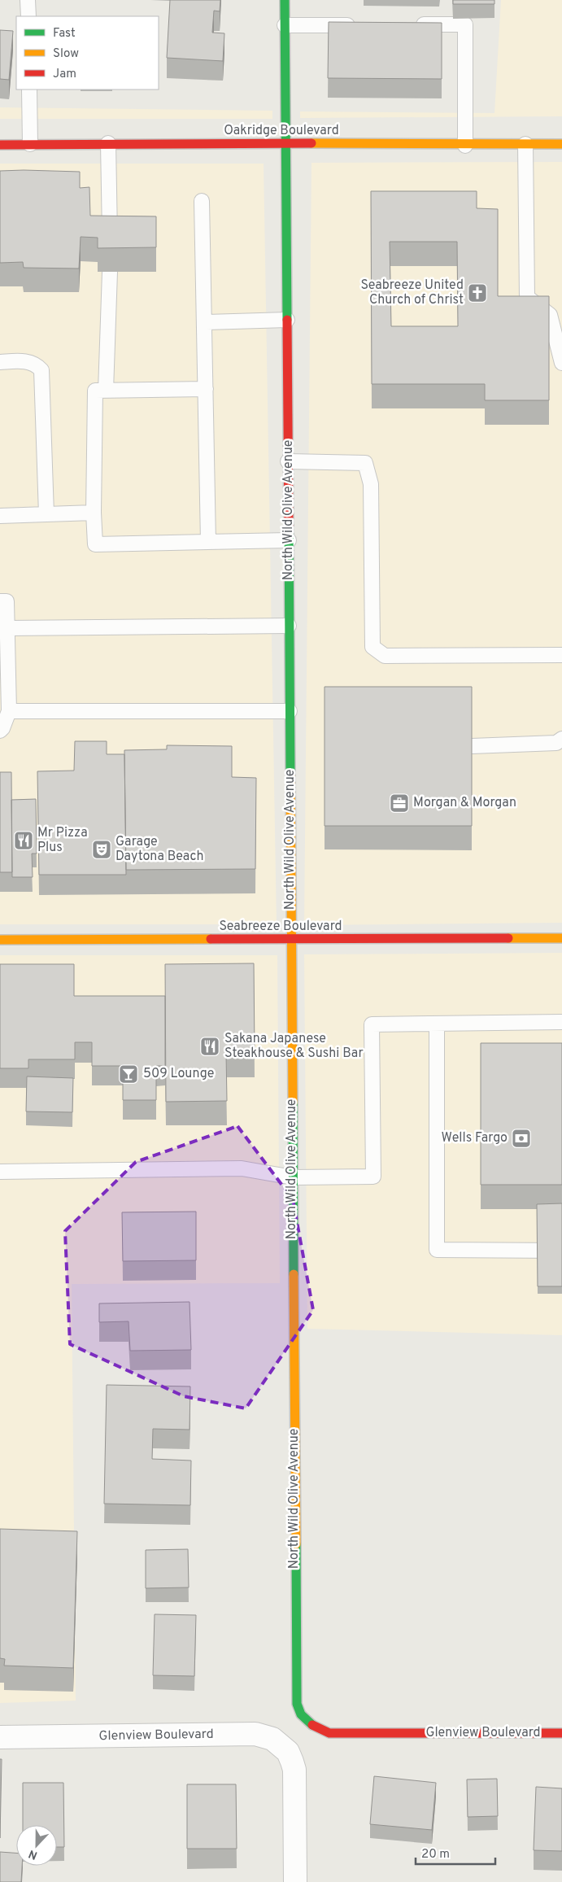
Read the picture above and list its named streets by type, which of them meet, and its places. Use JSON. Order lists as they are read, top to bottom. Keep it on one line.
{"streets":{"street":["Oakridge Boulevard","North Wild Olive Avenue","Seabreeze Boulevard","Glenview Boulevard"]},"crossings":[["Oakridge Boulevard","North Wild Olive Avenue"],["North Wild Olive Avenue","Seabreeze Boulevard"],["North Wild Olive Avenue","Glenview Boulevard"]],"places":{"church":["Seabreeze United Church of Christ"],"office":["Morgan & Morgan"],"restaurant":["Mr Pizza Plus","Sakana Japanese Steakhouse & Sushi Bar"],"theatre":["Garage Daytona Beach"],"bar":["509 Lounge"],"bank":["Wells Fargo"]},"legend":["Fast","Slow","Jam"],"scale_bar":"20 m","north":"bottom"}
